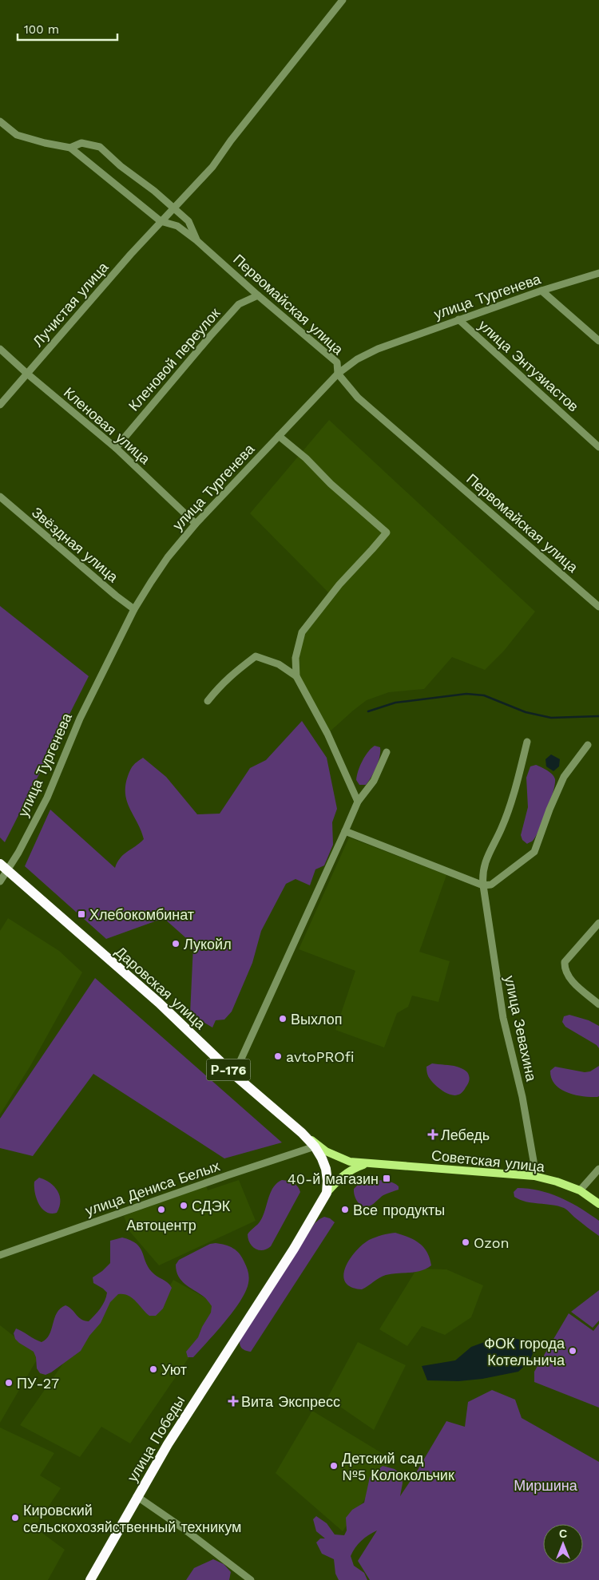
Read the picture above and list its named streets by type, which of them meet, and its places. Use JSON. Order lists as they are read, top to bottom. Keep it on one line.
{"streets":{"highway":["Даровская улица","Р-176","улица Победы"],"main road":["Советская улица"],"street":["улица Тургенева","Лучистая улица","Первомайская улица","Кленовой переулок","улица Энтузиастов","Кленовая улица","Звёздная улица","улица Зевахина","улица Дениса Белых"]},"crossings":[["улица Тургенева","Первомайская улица"],["улица Тургенева","улица Энтузиастов"],["улица Тургенева","Кленовая улица"],["улица Тургенева","Звёздная улица"],["улица Тургенева","Даровская улица"],["Лучистая улица","Первомайская улица"],["Лучистая улица","Кленовая улица"],["Первомайская улица","Кленовой переулок"],["Кленовой переулок","Кленовая улица"],["Даровская улица","Советская улица"],["Даровская улица","улица Дениса Белых"],["Даровская улица","улица Победы"],["улица Зевахина","Советская улица"],["Советская улица","улица Победы"]],"parks":["Миршина"],"places":{"transit":["Хлебокомбинат","40-й магазин"],"other":["Лукойл","Выхлоп","avtoPROfi","СДЭК","Автоцентр","Все продукты","Ozon","ФОК города Котельнича","Уют","ПУ-27","Детский сад №5 Колокольчик","Кировский сельскохозяйственный техникум"],"health":["Лебедь","Вита Экспресс"]},"scale_bar":"100 m","north":"top"}
